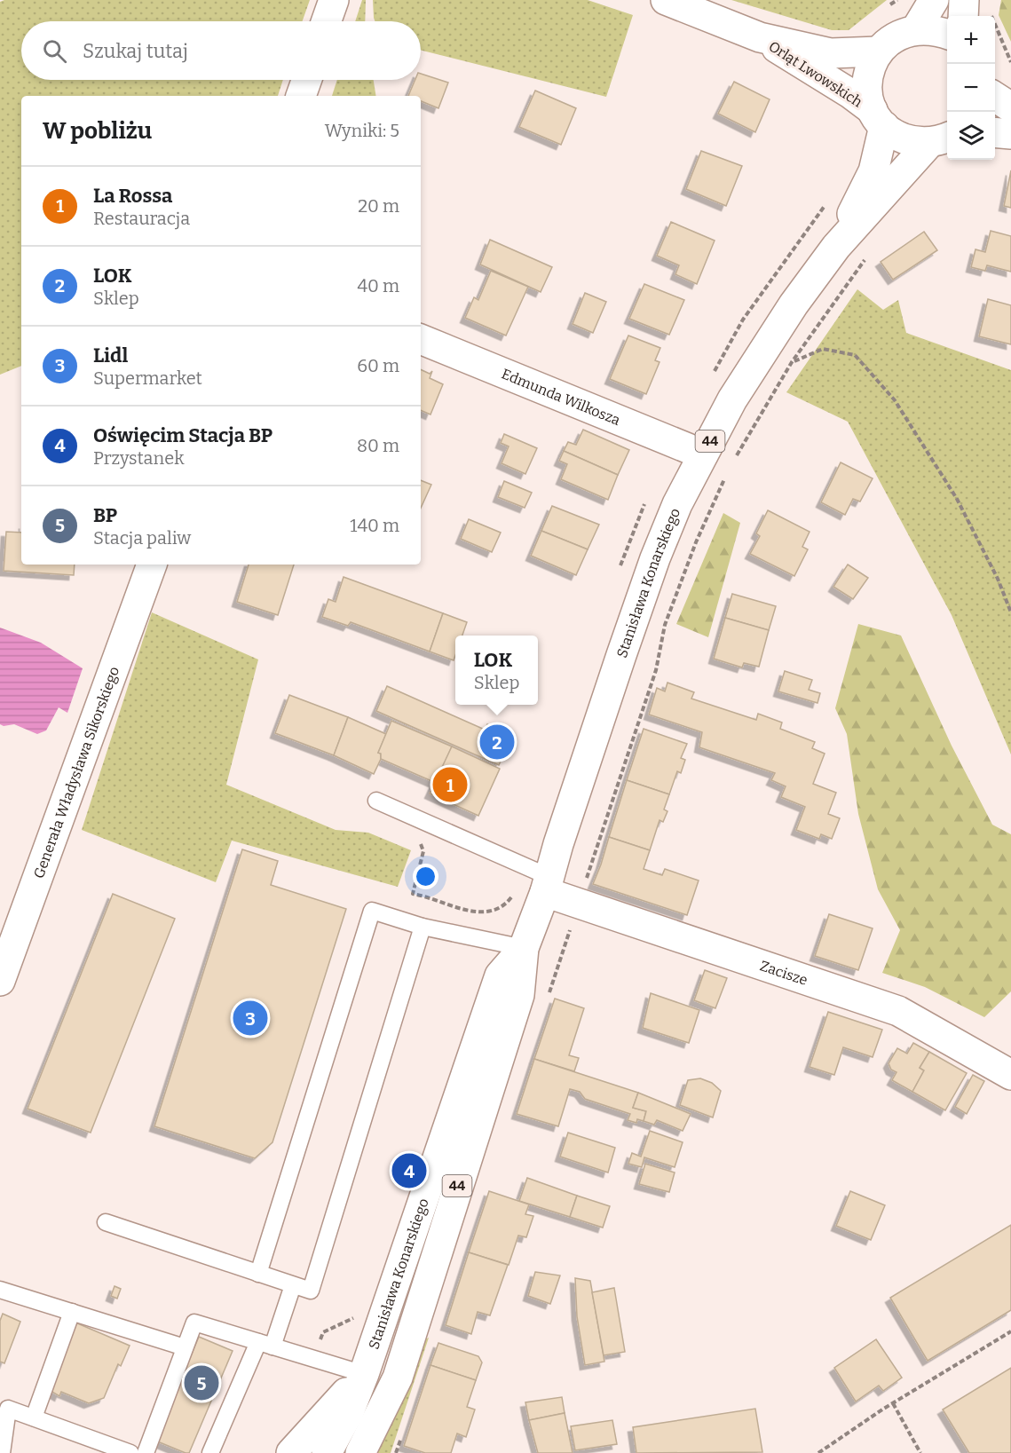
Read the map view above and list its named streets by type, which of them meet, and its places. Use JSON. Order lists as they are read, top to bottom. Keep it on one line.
{"streets":{"main road":["Orląt Lwowskich","Edmunda Wilkosza","44","Stanisława Konarskiego","Generała Władysława Sikorskiego","Zacisze"]},"crossings":[["Orląt Lwowskich","Stanisława Konarskiego"],["Edmunda Wilkosza","Stanisława Konarskiego"],["Stanisława Konarskiego","Zacisze"]],"page":{"map_buttons":["+","−"],"search":"Szukaj tutaj","heading":["W pobliżu","Wyniki: 5"],"list":[{"mark":"1","name":"La Rossa","note":"Restauracja","value":"20 m"},{"mark":"2","name":"LOK","note":"Sklep","value":"40 m"},{"mark":"3","name":"Lidl","note":"Supermarket","value":"60 m"},{"mark":"4","name":"Oświęcim Stacja BP","note":"Przystanek","value":"80 m"},{"mark":"5","name":"BP","note":"Stacja paliw","value":"140 m"}],"popup":["LOK","Sklep"],"pins":["2","1","3","4","5"]}}
